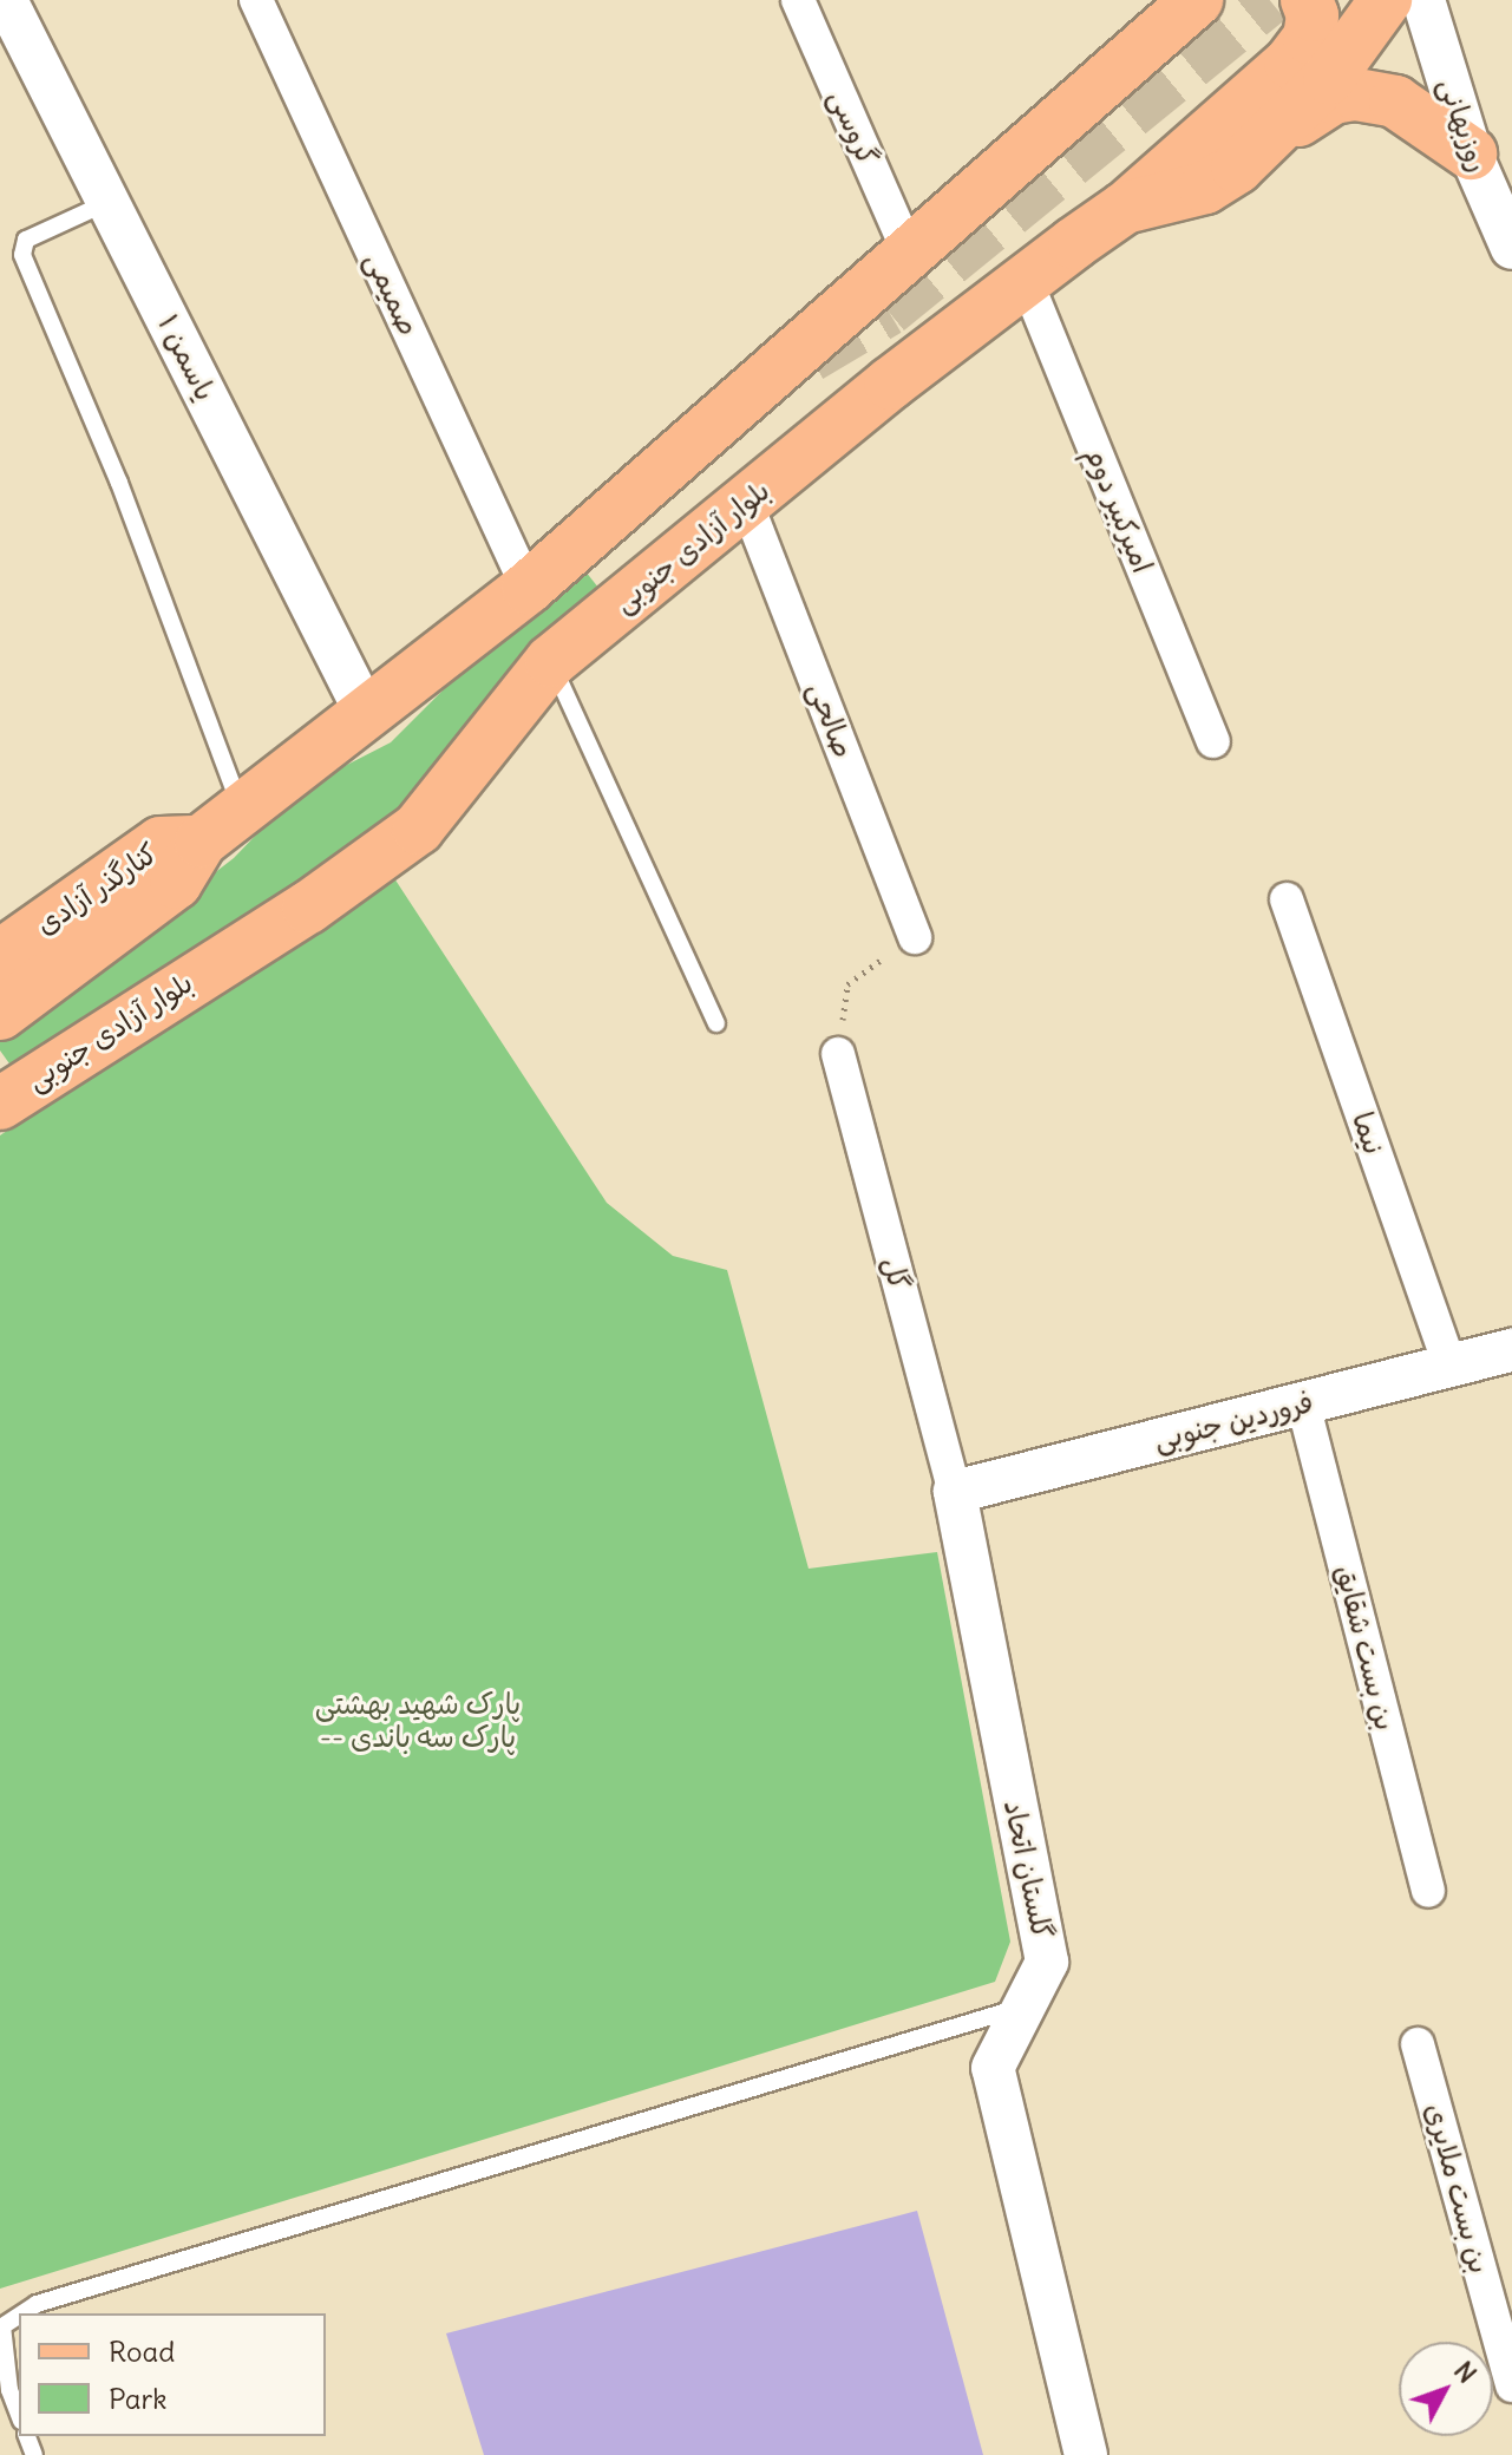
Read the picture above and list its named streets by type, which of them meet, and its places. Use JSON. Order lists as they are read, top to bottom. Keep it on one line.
{"streets":{"main road":["بلوار آزادی جنوبی","کنارگذر آزادی"],"street":["روزبهانی","گروسی","صمیمی","یاسمن ۱","امیرکبیر دوم","صالحی","نیما","گل","فروردین جنوبی","بن بست شقایق","گلستان اتحاد","بن بست ملایری"]},"crossings":[["امیرکبیر دوم","بلوار آزادی جنوبی"],["بلوار آزادی جنوبی","صالحی"],["نیما","فروردین جنوبی"],["گل","فروردین جنوبی"],["گل","گلستان اتحاد"],["فروردین جنوبی","بن بست شقایق"],["فروردین جنوبی","گلستان اتحاد"]],"parks":["پارک شهید بهشتی -- پارک سه باندی"],"legend":["Road","Park"],"north":"top right"}
